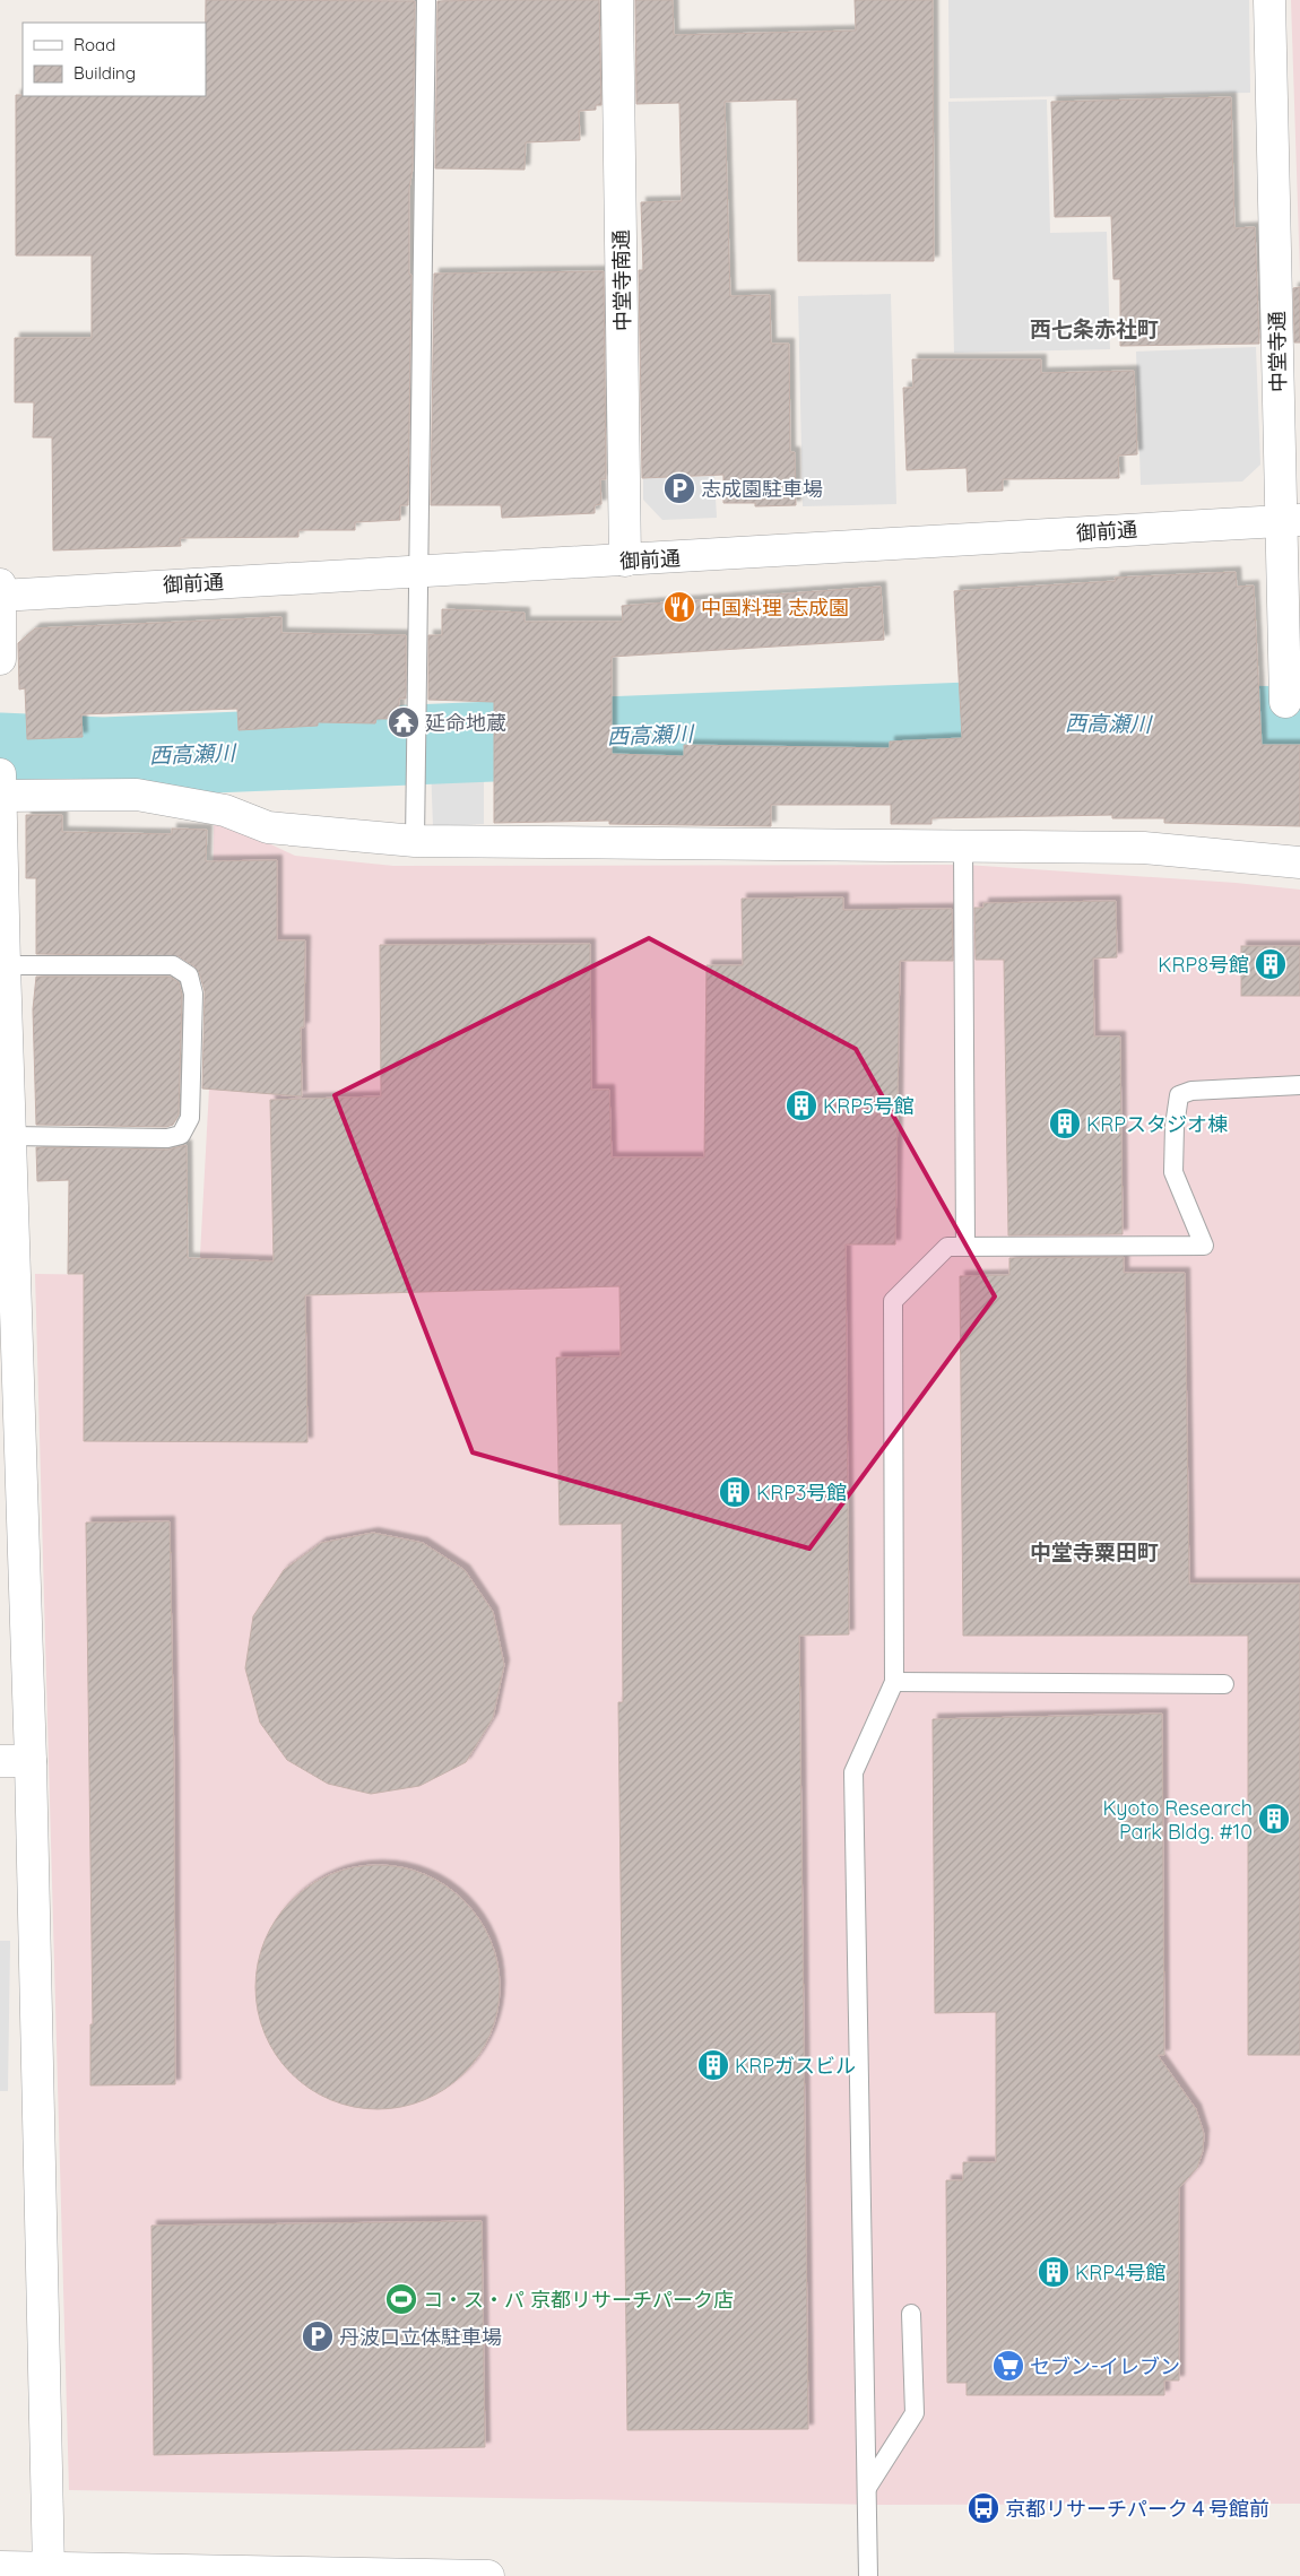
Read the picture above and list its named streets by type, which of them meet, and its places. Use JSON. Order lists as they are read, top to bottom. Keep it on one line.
{"streets":{"street":["中堂寺南通","中堂寺通","御前通"]},"crossings":[["中堂寺南通","御前通"],["中堂寺通","御前通"]],"districts":["西七条赤社町","中堂寺粟田町"],"water":["西高瀬川"],"places":{"parking":["志成園駐車場","丹波口立体駐車場"],"restaurant":["中国料理 志成園"],"temple":["延命地蔵"],"building":["KRP8号館","KRP5号館","KRPスタジオ棟","KRP3号館","Kyoto Research Park Bldg. #10","KRPガスビル","KRP4号館"],"sports":["コ・ス・パ 京都リサーチパーク店"],"supermarket":["セブン-イレブン"],"bus stop":["京都リサーチパーク４号館前"]},"legend":["Road","Building"]}
